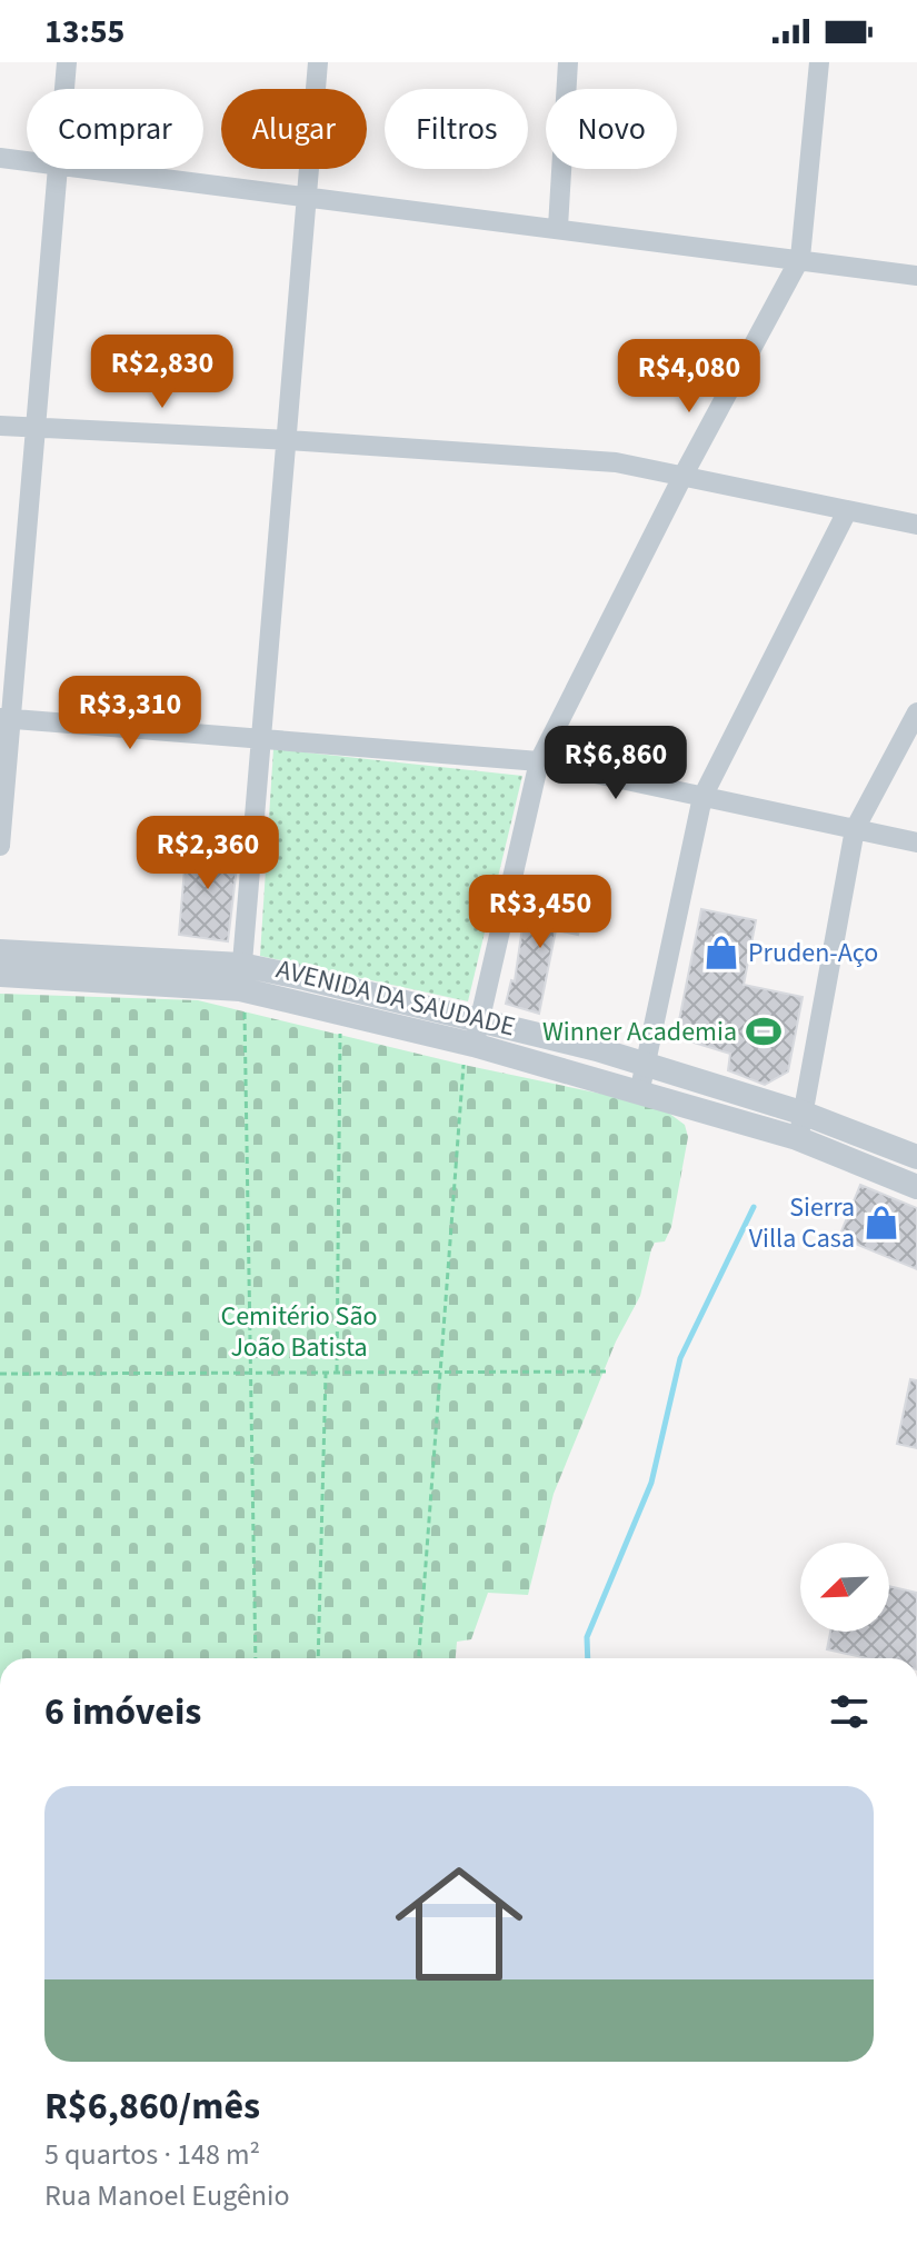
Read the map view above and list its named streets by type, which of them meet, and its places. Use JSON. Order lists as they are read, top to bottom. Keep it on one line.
{"streets":{"street":["AVENIDA DA SAUDADE"]},"parks":["Cemitério São João Batista"],"places":{"shop":["Pruden-Aço","Sierra Villa Casa"],"sports":["Winner Academia"]},"north":"bottom left","page":{"status":"13:55","chip":["Comprar","Alugar","Filtros","Novo"],"price":["R$2,830","R$4,080","R$3,310","R$6,860","R$2,360","R$3,450"],"heading":"6 imóveis","list":[{"name":"R$6,860/mês","note":"5 quartos · 148 m² · Rua Manoel Eugênio"}]}}
